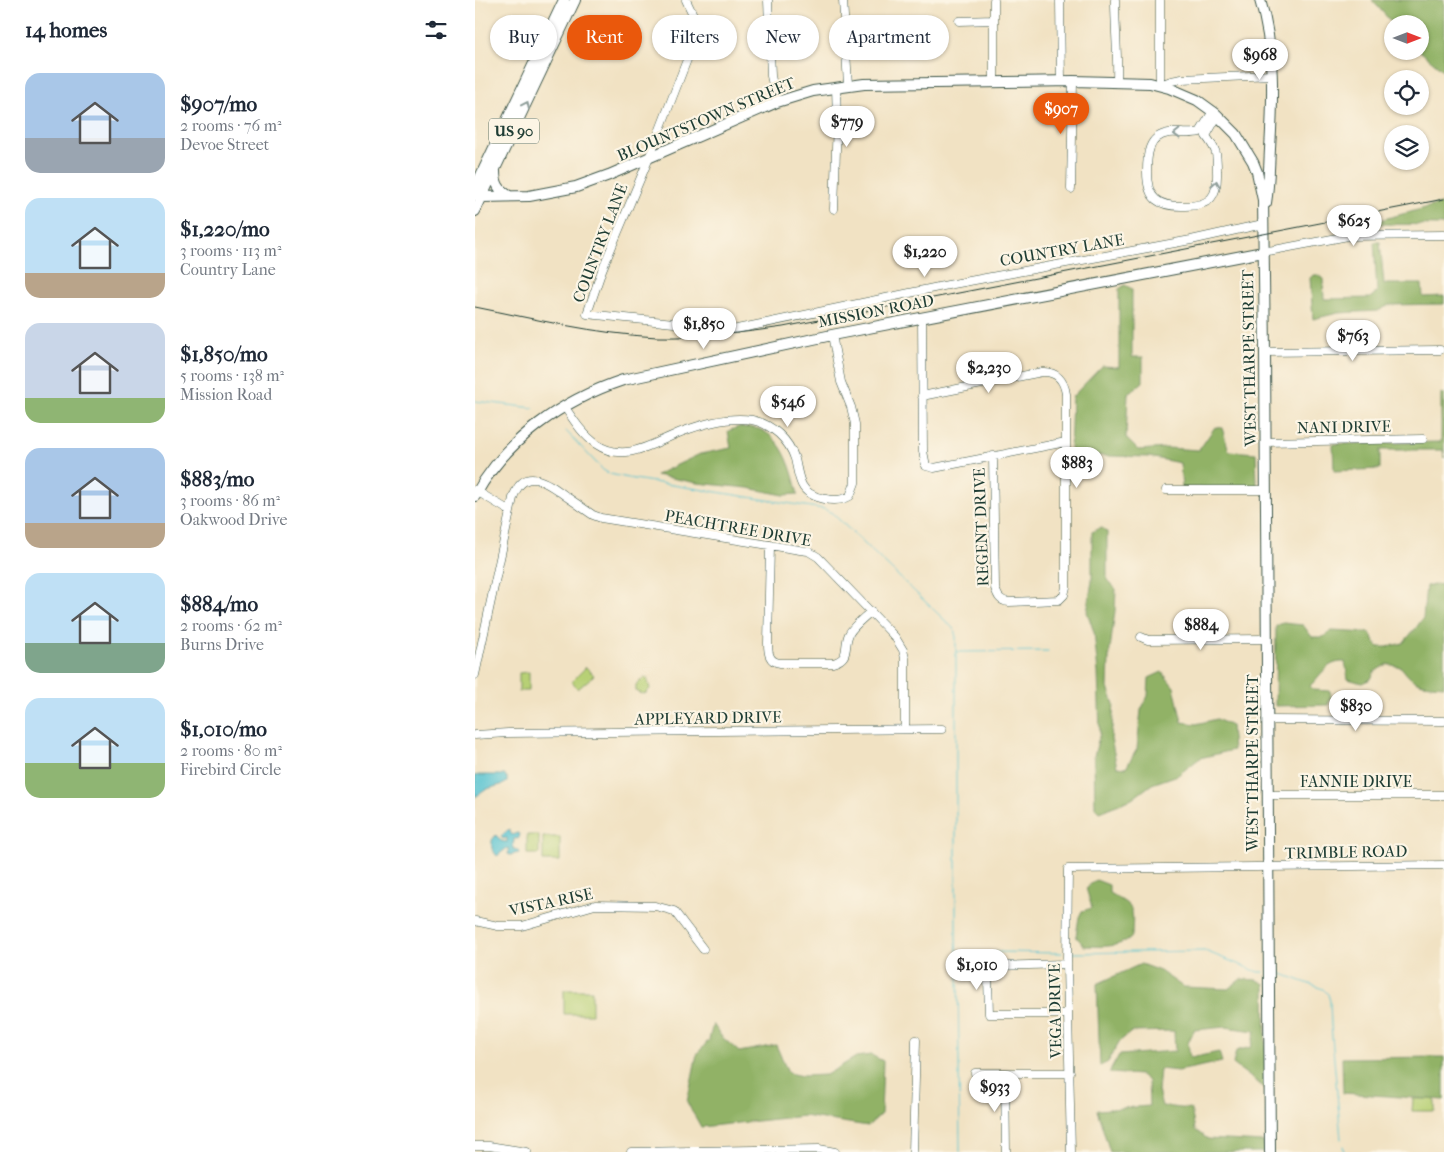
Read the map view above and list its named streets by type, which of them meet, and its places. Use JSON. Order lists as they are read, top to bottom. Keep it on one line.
{"streets":{"main road":["BLOUNTSTOWN STREET","US 90","MISSION ROAD","WEST THARPE STREET"],"street":["COUNTRY LANE","NANI DRIVE","REGENT DRIVE","PEACHTREE DRIVE","APPLEYARD DRIVE","FANNIE DRIVE","TRIMBLE ROAD","VISTA RISE","VEGA DRIVE"]},"crossings":[["BLOUNTSTOWN STREET","US 90"],["BLOUNTSTOWN STREET","COUNTRY LANE"],["COUNTRY LANE","WEST THARPE STREET"],["MISSION ROAD","WEST THARPE STREET"],["WEST THARPE STREET","NANI DRIVE"],["WEST THARPE STREET","FANNIE DRIVE"],["WEST THARPE STREET","TRIMBLE ROAD"],["PEACHTREE DRIVE","APPLEYARD DRIVE"],["TRIMBLE ROAD","VEGA DRIVE"]],"north":"right","page":{"heading":"14 homes","chip":["Buy","Rent","Filters","New","Apartment"],"price":["$968","$907","$779","$625","$1,220","$1,850","$763","$2,230","$546","$883","$884","$830","$1,010","$933"],"list":[{"name":"$907/mo","note":"2 rooms · 76 m² · Devoe Street"},{"name":"$1,220/mo","note":"3 rooms · 113 m² · Country Lane"},{"name":"$1,850/mo","note":"5 rooms · 138 m² · Mission Road"},{"name":"$883/mo","note":"3 rooms · 86 m² · Oakwood Drive"},{"name":"$884/mo","note":"2 rooms · 62 m² · Burns Drive"},{"name":"$1,010/mo","note":"2 rooms · 80 m² · Firebird Circle"}]}}
